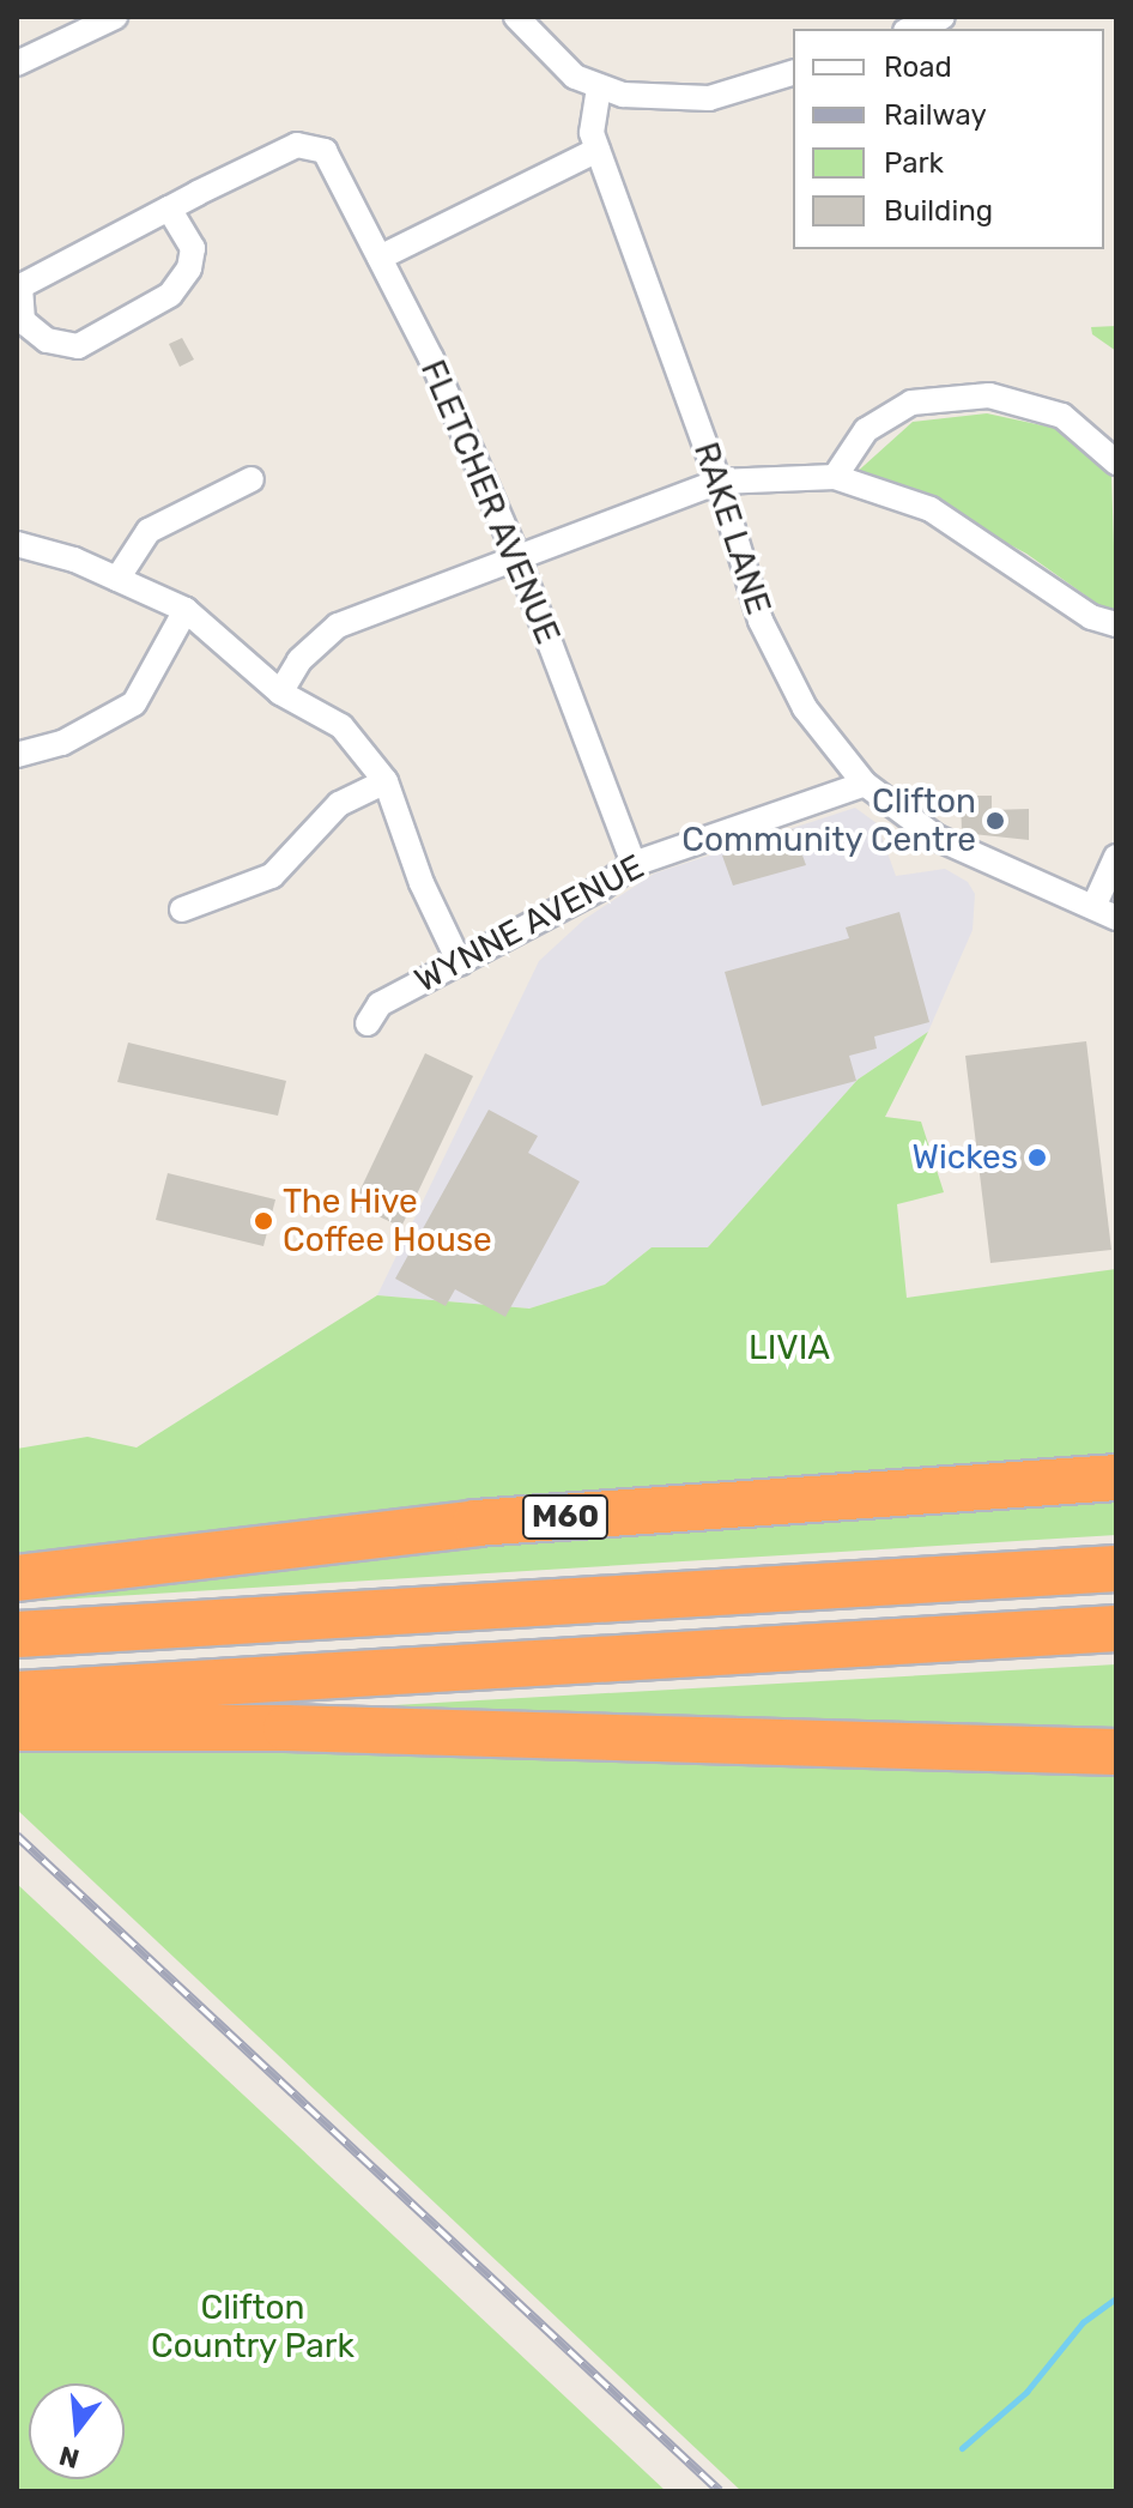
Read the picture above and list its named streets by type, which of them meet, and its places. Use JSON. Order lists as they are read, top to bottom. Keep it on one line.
{"streets":{"highway":["M60"],"street":["FLETCHER AVENUE","RAKE LANE","WYNNE AVENUE"]},"crossings":[["FLETCHER AVENUE","WYNNE AVENUE"],["RAKE LANE","WYNNE AVENUE"]],"parks":["LIVIA","Clifton Country Park"],"places":["Clifton Community Centre","Wickes","The Hive Coffee House"],"legend":["Road","Railway","Park","Building"],"north":"bottom"}
